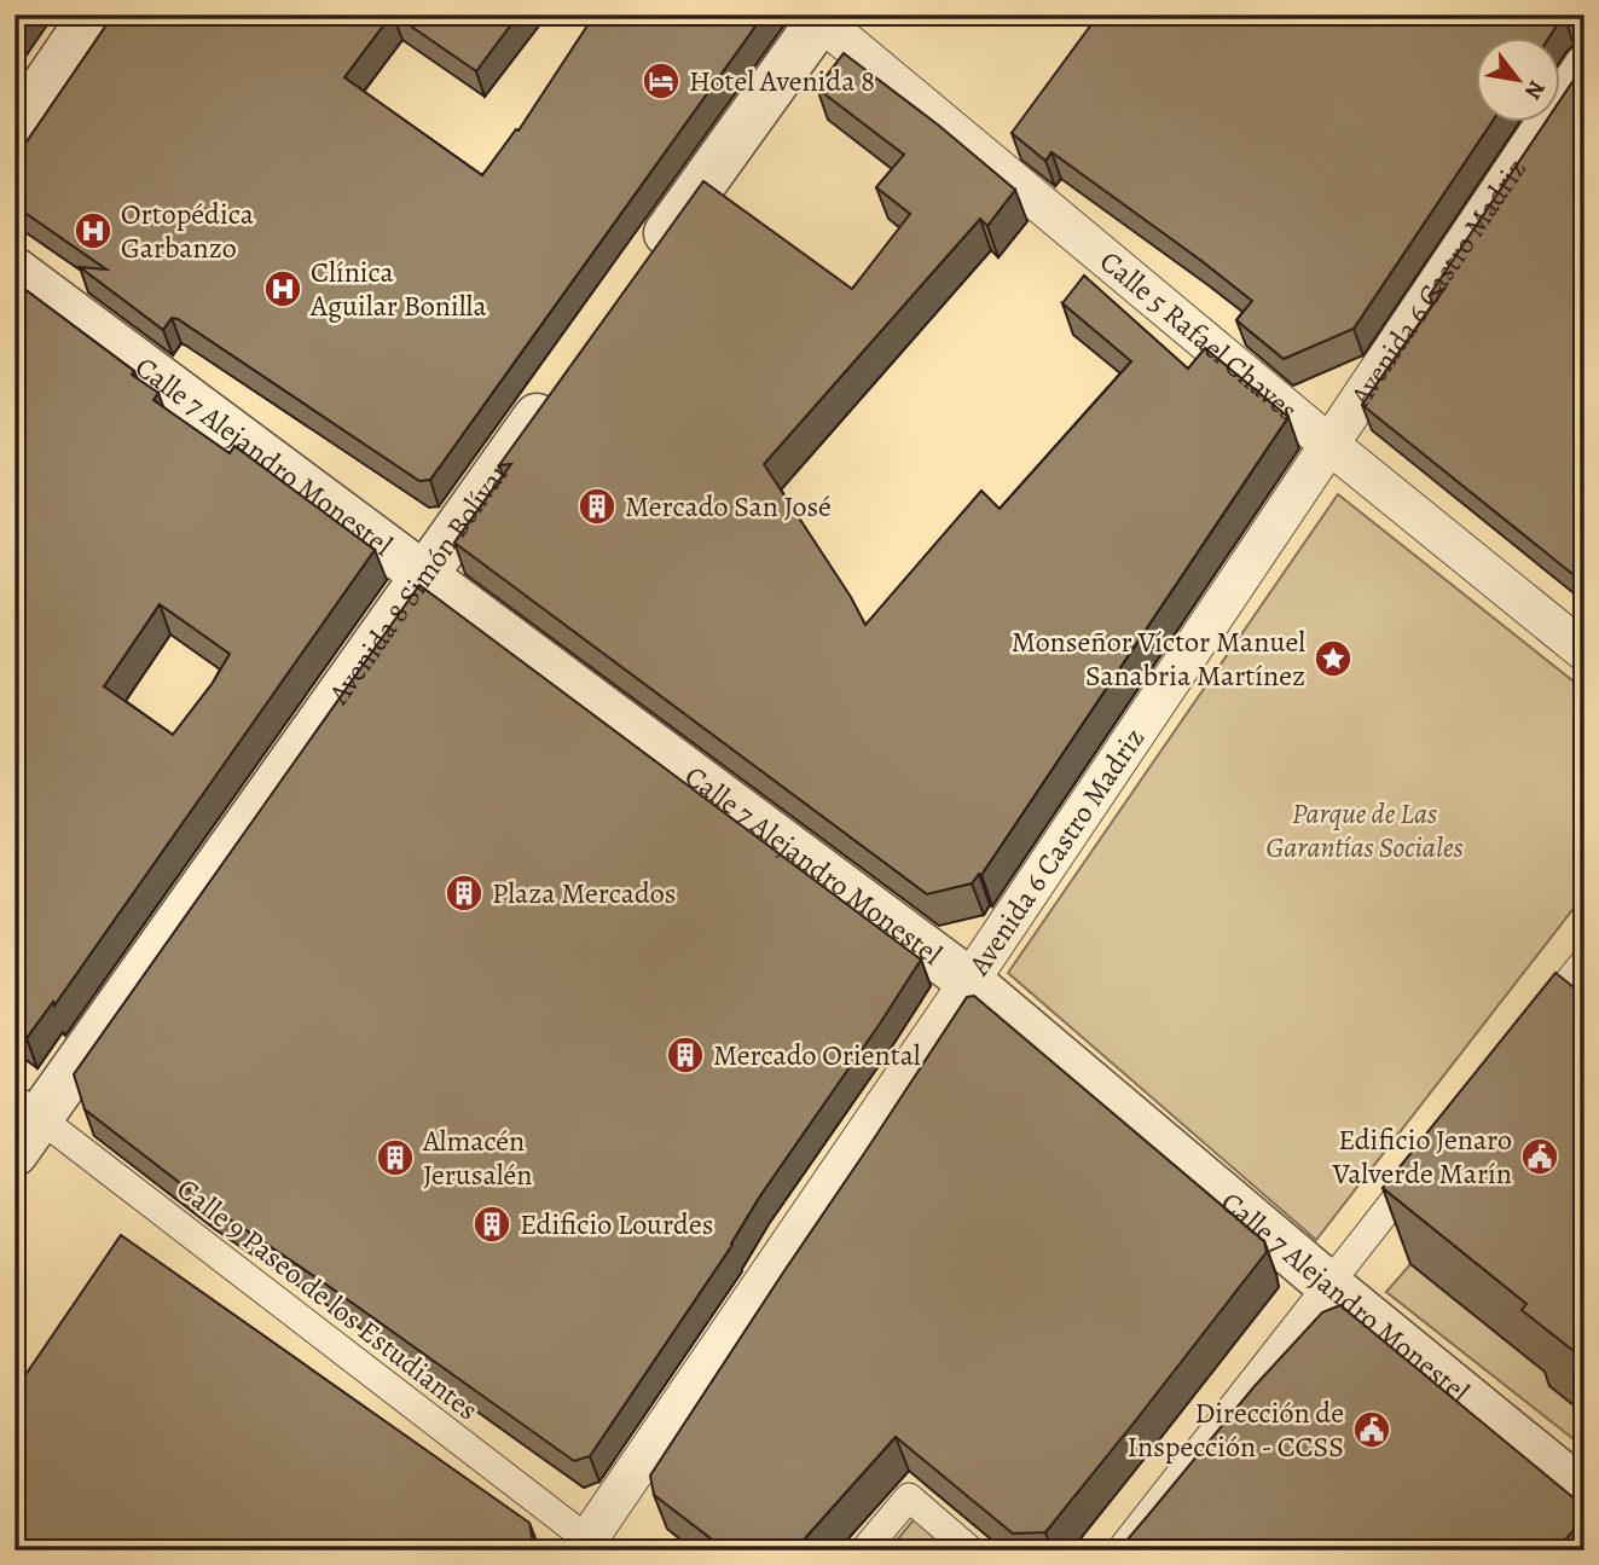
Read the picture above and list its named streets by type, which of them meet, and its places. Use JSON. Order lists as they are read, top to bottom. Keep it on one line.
{"streets":{"street":["Avenida 6 Castro Madriz","Calle 5 Rafael Chaves","Calle 7 Alejandro Monestel","Avenida 8 Simón Bolívar","Calle 9 Paseo de los Estudiantes"]},"crossings":[["Avenida 6 Castro Madriz","Calle 5 Rafael Chaves"],["Avenida 6 Castro Madriz","Calle 7 Alejandro Monestel"],["Avenida 6 Castro Madriz","Calle 9 Paseo de los Estudiantes"],["Calle 7 Alejandro Monestel","Avenida 8 Simón Bolívar"],["Avenida 8 Simón Bolívar","Calle 9 Paseo de los Estudiantes"]],"parks":["Parque de Las Garantías Sociales"],"places":{"hotel":["Hotel Avenida 8"],"hospital":["Ortopédica Garbanzo","Clínica Aguilar Bonilla"],"building":["Mercado San José","Plaza Mercados","Mercado Oriental","Almacén Jerusalén","Edificio Lourdes"],"place":["Monseñor Víctor Manuel Sanabria Martínez"],"public building":["Edificio Jenaro Valverde Marín","Dirección de Inspección - CCSS"]},"north":"bottom right"}
